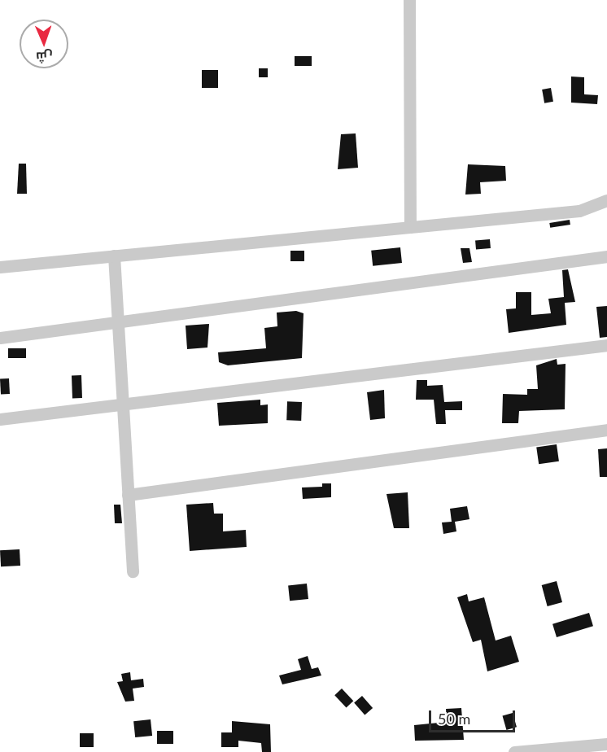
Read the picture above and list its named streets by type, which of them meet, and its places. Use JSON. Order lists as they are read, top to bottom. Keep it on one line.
{"scale_bar":"50 m","north":"bottom"}
